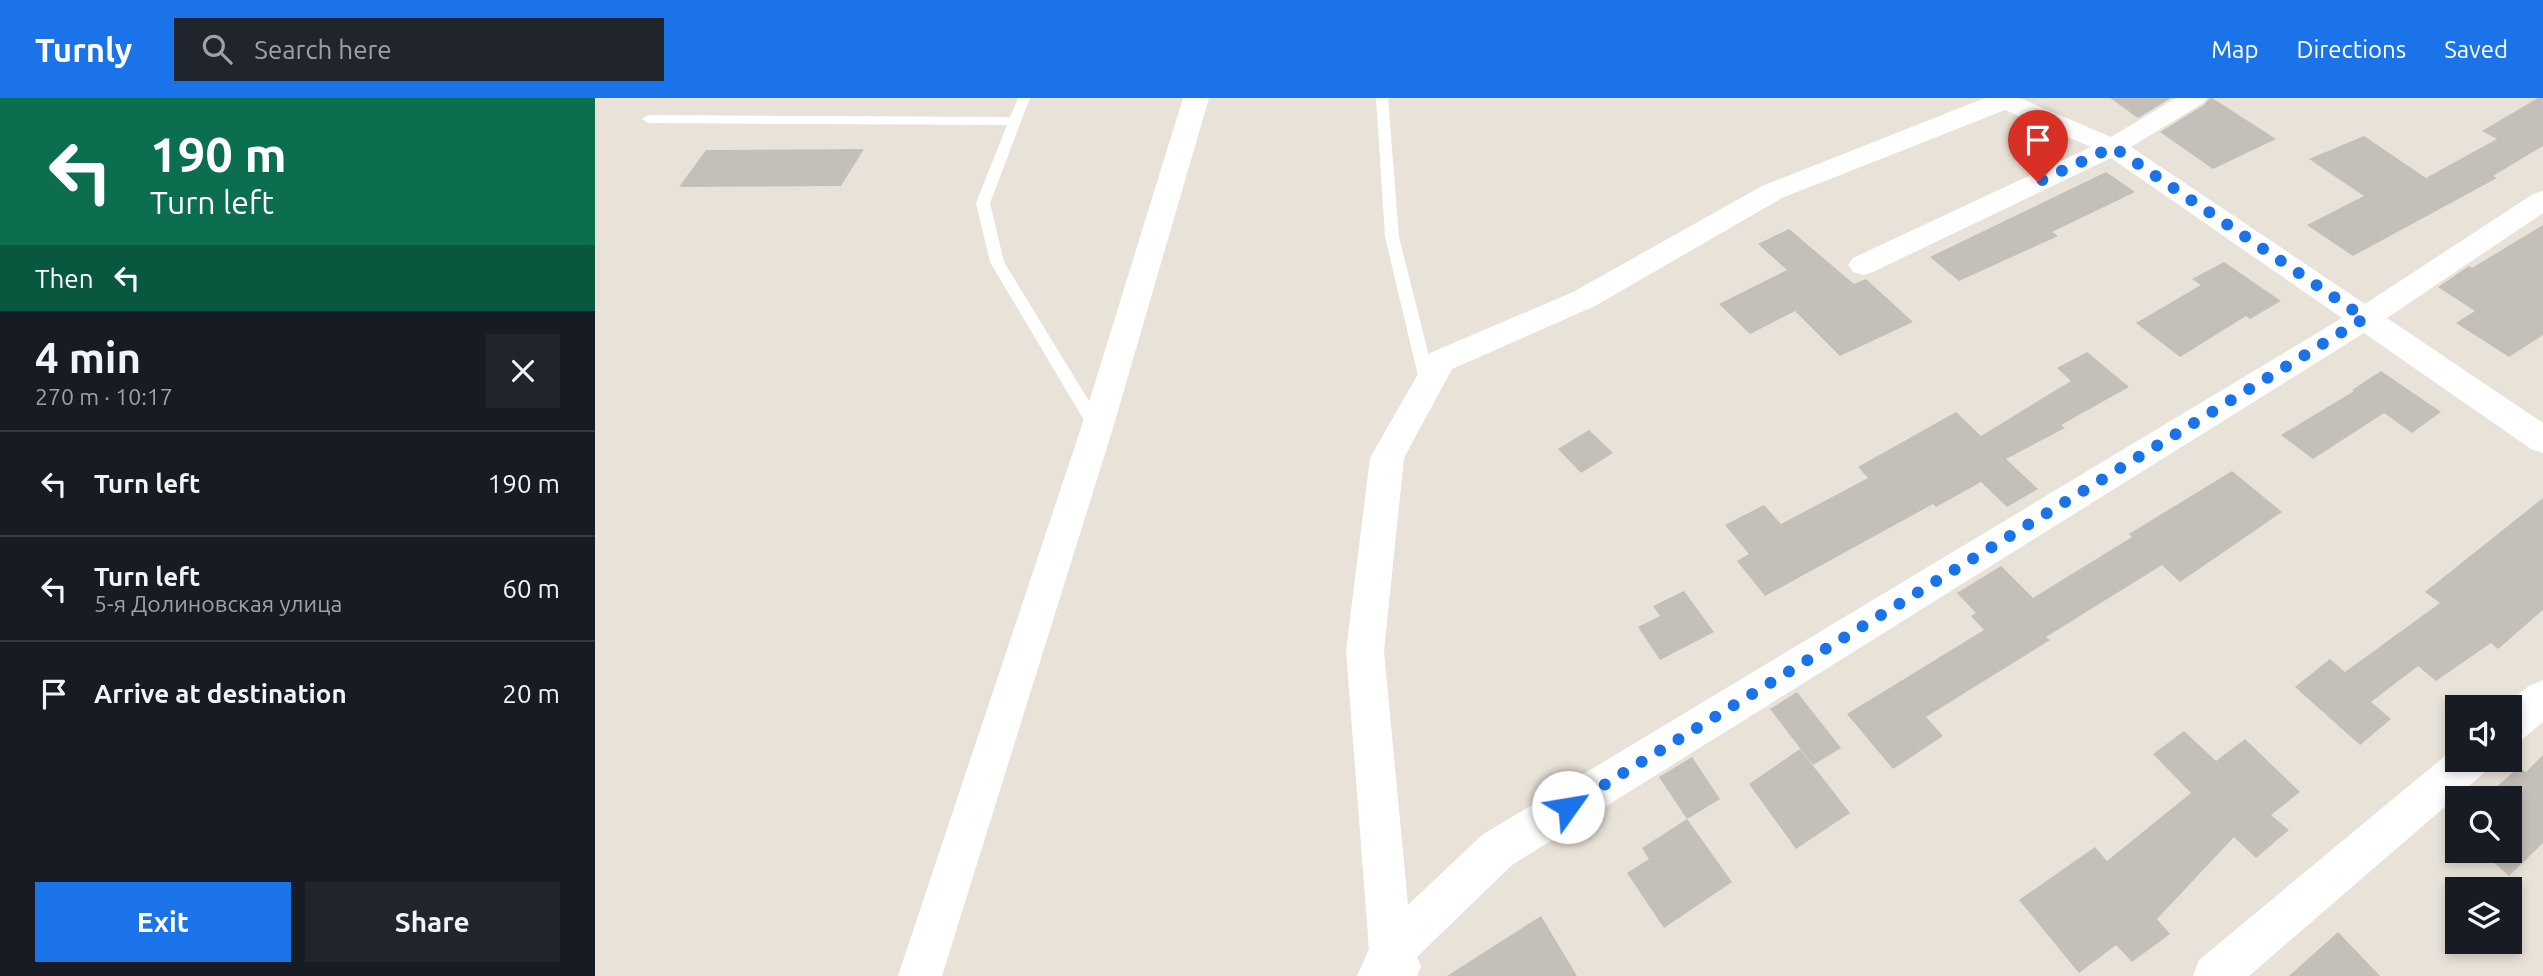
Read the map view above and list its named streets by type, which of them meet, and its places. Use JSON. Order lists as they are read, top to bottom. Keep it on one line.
{"page":{"header":"Turnly","search":"Search here","nav":["Map","Directions","Saved"],"turn":["190 m","Turn left"],"then":"Then","heading":["4 min","270 m · 10:17"],"list":[{"name":"Turn left","value":"190 m"},{"name":"Turn left","note":"5-я Долиновская улица","value":"60 m"},{"name":"Arrive at destination","value":"20 m"}],"buttons":["Exit","Share"]}}
